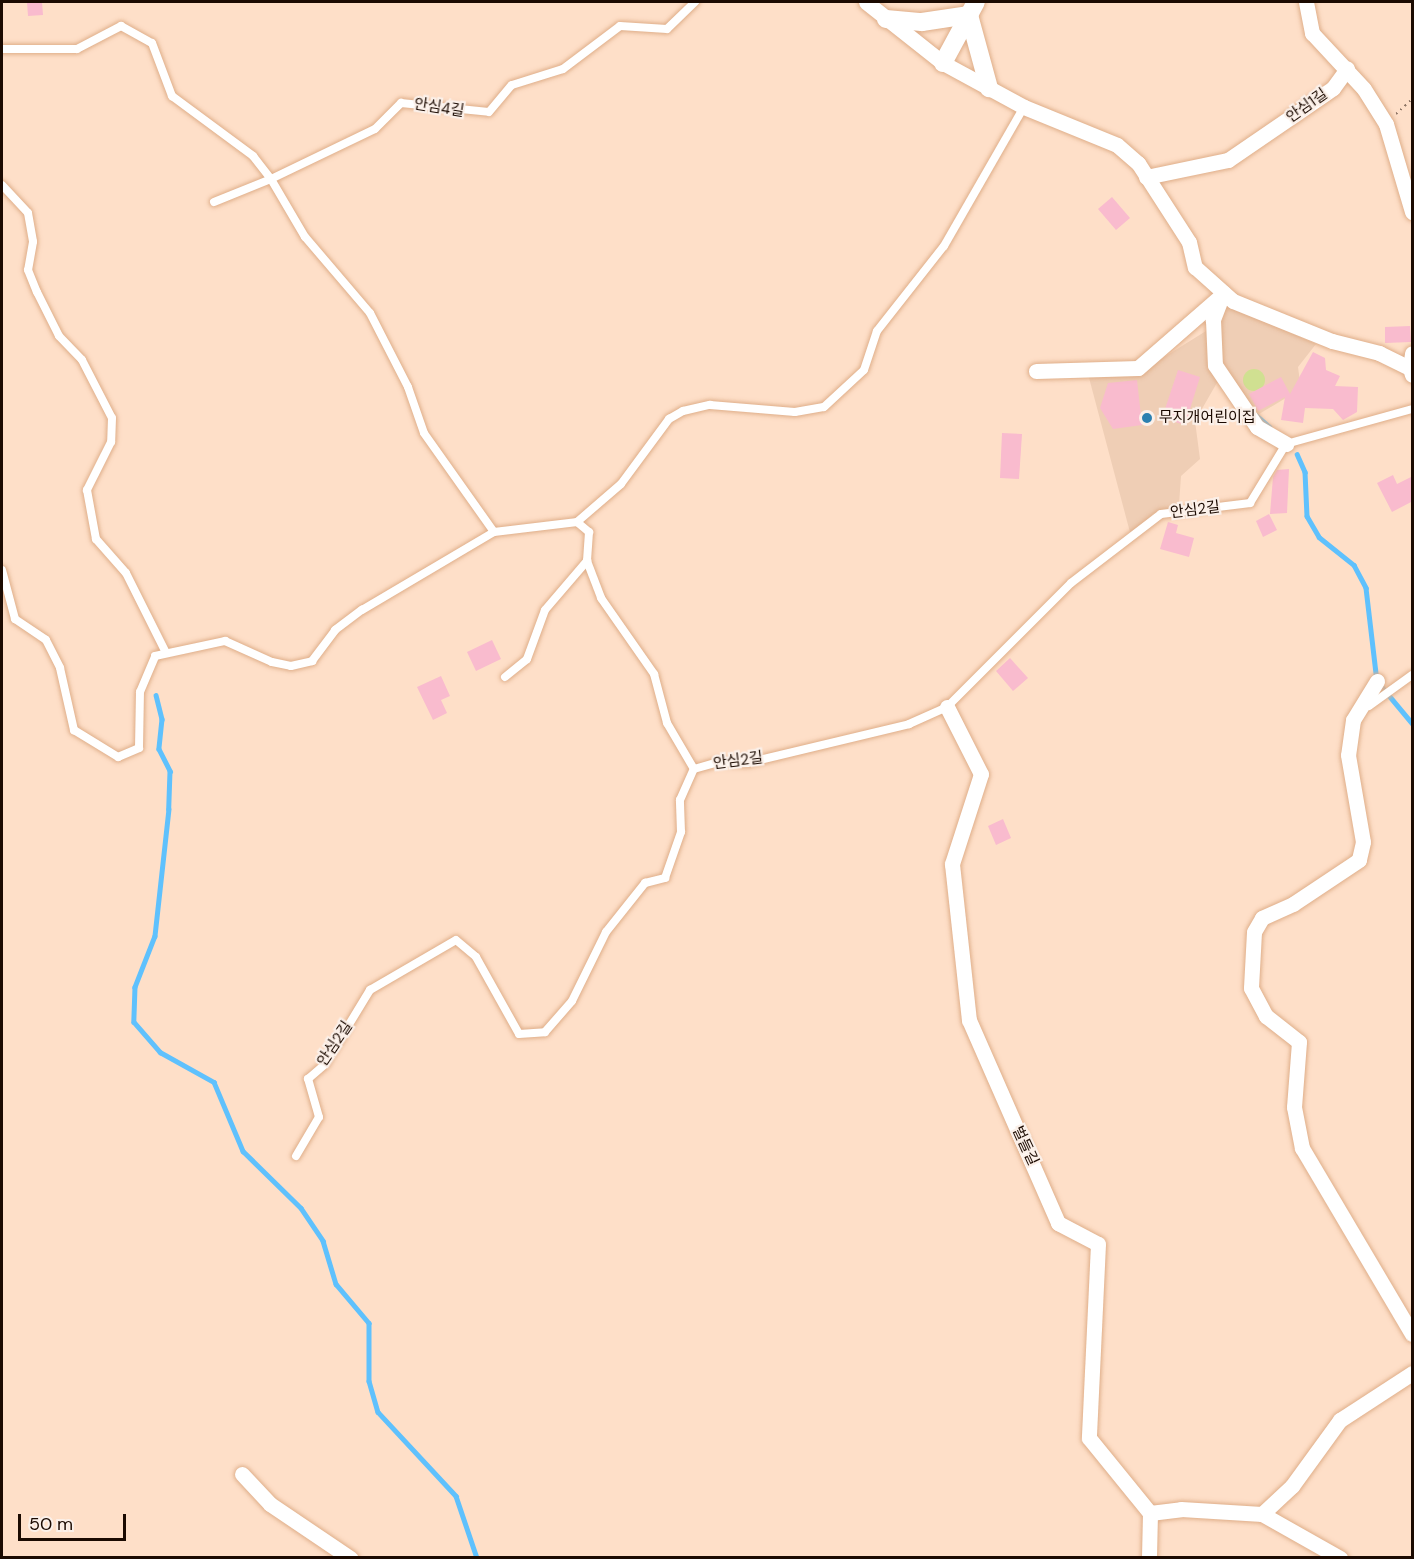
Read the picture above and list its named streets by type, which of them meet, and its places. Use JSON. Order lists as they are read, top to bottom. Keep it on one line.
{"streets":{"street":["안심1길","벌들길"],"lane":["안심4길","안심2길"]},"crossings":[["안심2길","벌들길"]],"places":["무지개어린이집"],"scale_bar":"50 m"}
